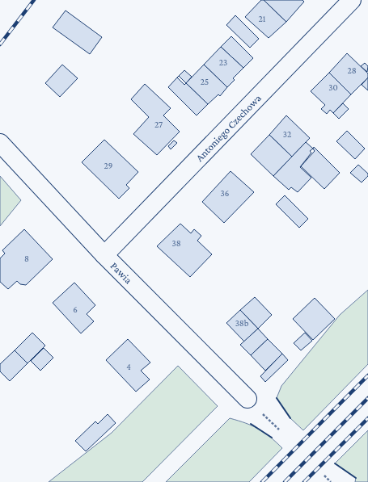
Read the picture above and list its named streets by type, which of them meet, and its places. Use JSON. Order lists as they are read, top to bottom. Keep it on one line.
{"streets":{"street":["Antoniego Czechowa","Pawia"]},"crossings":[["Antoniego Czechowa","Pawia"]],"house_numbers":["21","23","28","25","30","27","32","29","36","38","8","6","38b","4"]}
